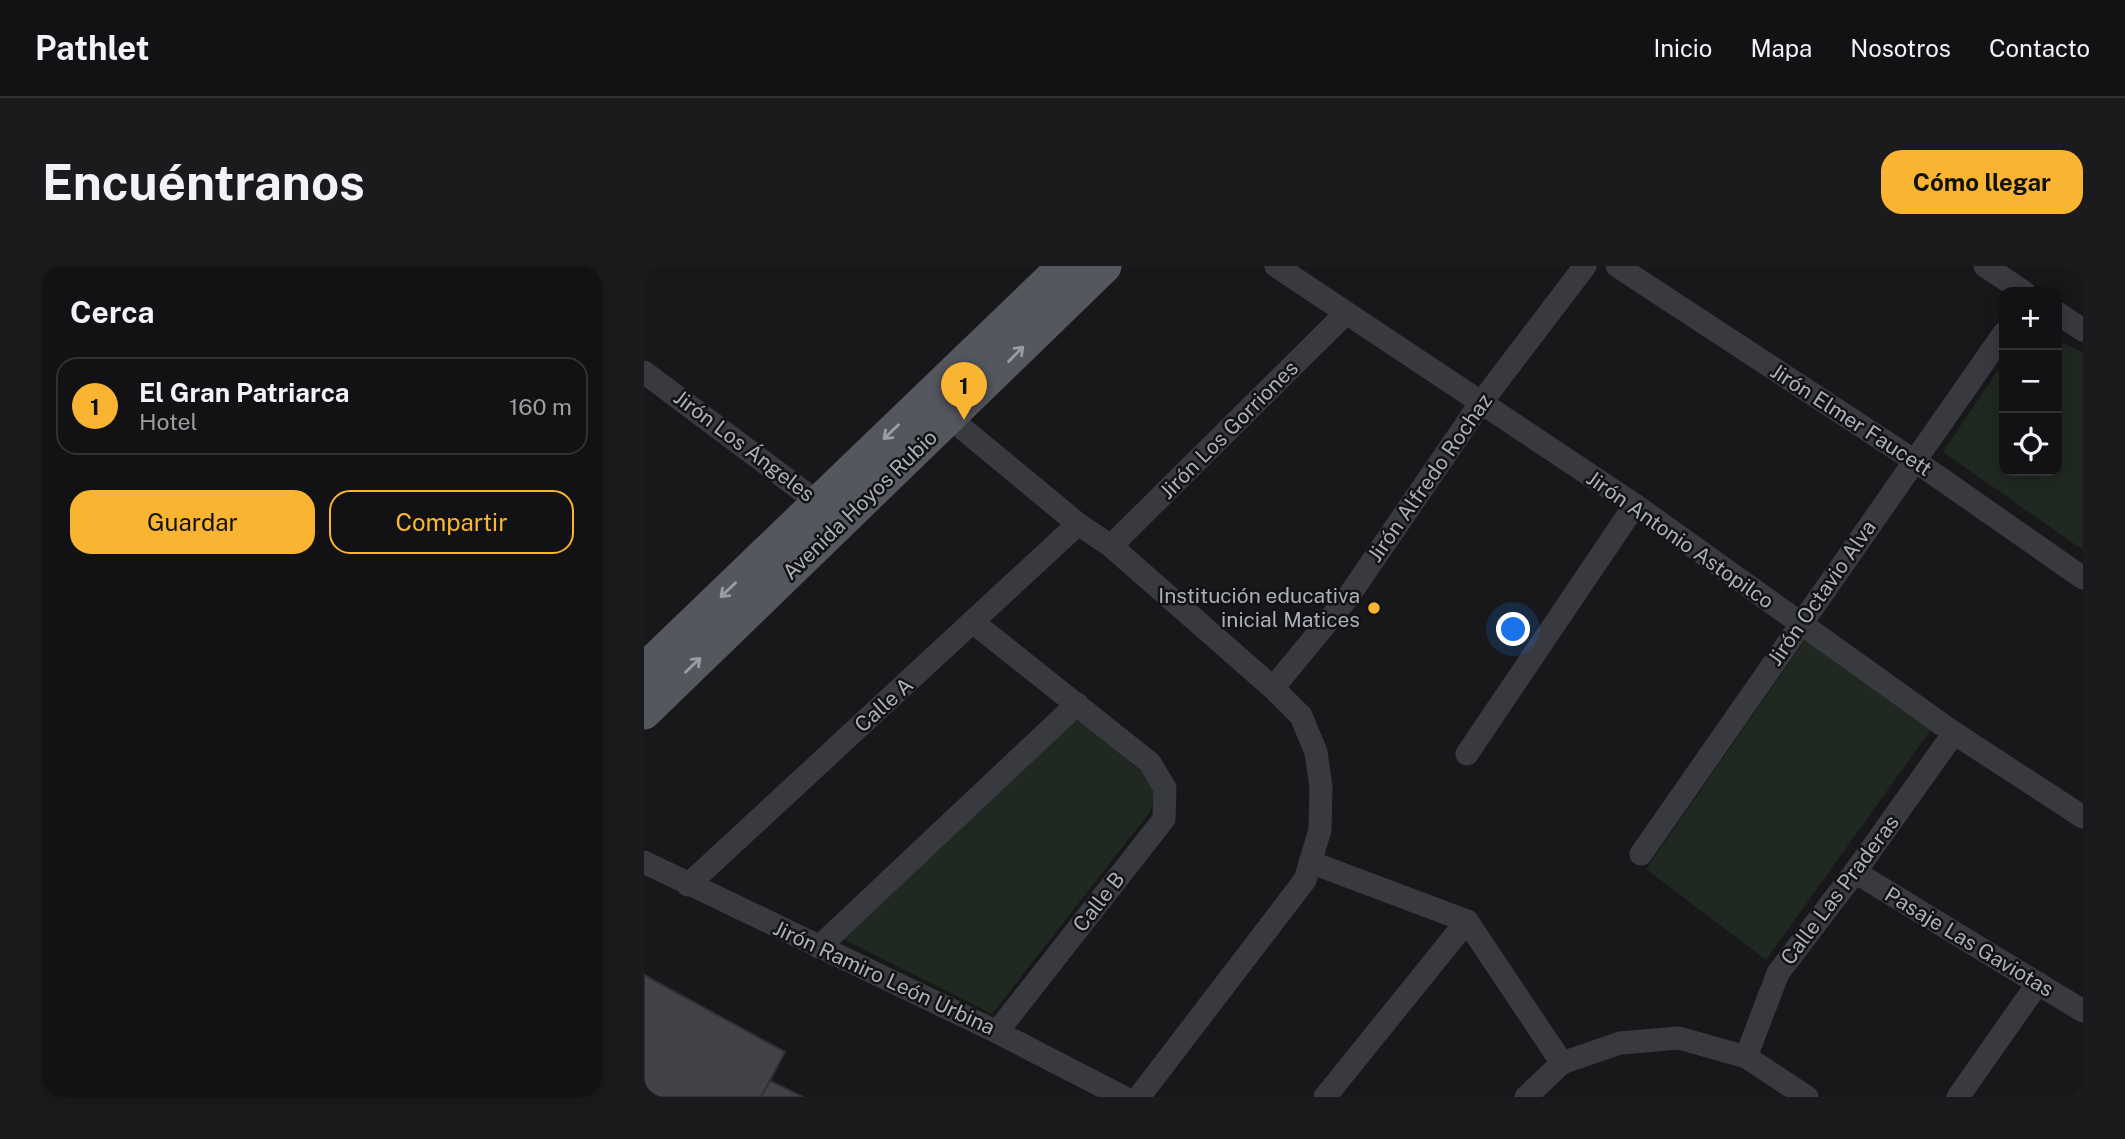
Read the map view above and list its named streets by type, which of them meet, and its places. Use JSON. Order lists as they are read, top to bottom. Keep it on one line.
{"streets":{"main road":["Avenida Hoyos Rubio"],"street":["Jirón Elmer Faucett","Jirón Los Gorriones","Jirón Los Ángeles","Jirón Alfredo Rochaz","Jirón Antonio Astopilco","Jirón Octavio Alva","Calle A","Calle Las Praderas","Calle B","Pasaje Las Gaviotas","Jirón Ramiro León Urbina"]},"crossings":[["Jirón Elmer Faucett","Jirón Octavio Alva"],["Jirón Los Gorriones","Jirón Antonio Astopilco"],["Jirón Los Ángeles","Avenida Hoyos Rubio"],["Jirón Alfredo Rochaz","Jirón Antonio Astopilco"],["Jirón Antonio Astopilco","Jirón Octavio Alva"],["Jirón Antonio Astopilco","Calle Las Praderas"],["Calle A","Jirón Ramiro León Urbina"],["Calle Las Praderas","Pasaje Las Gaviotas"],["Calle B","Jirón Ramiro León Urbina"]],"places":["Institución educativa inicial Matices"],"page":{"header":"Pathlet","nav":["Inicio","Mapa","Nosotros","Contacto"],"buttons":["Cómo llegar",["Guardar","Compartir"]],"title":"Encuéntranos","heading":"Cerca","map_buttons":["+","−"],"list":[{"mark":"1","name":"El Gran Patriarca","note":"Hotel","value":"160 m"}],"pins":"1"}}
